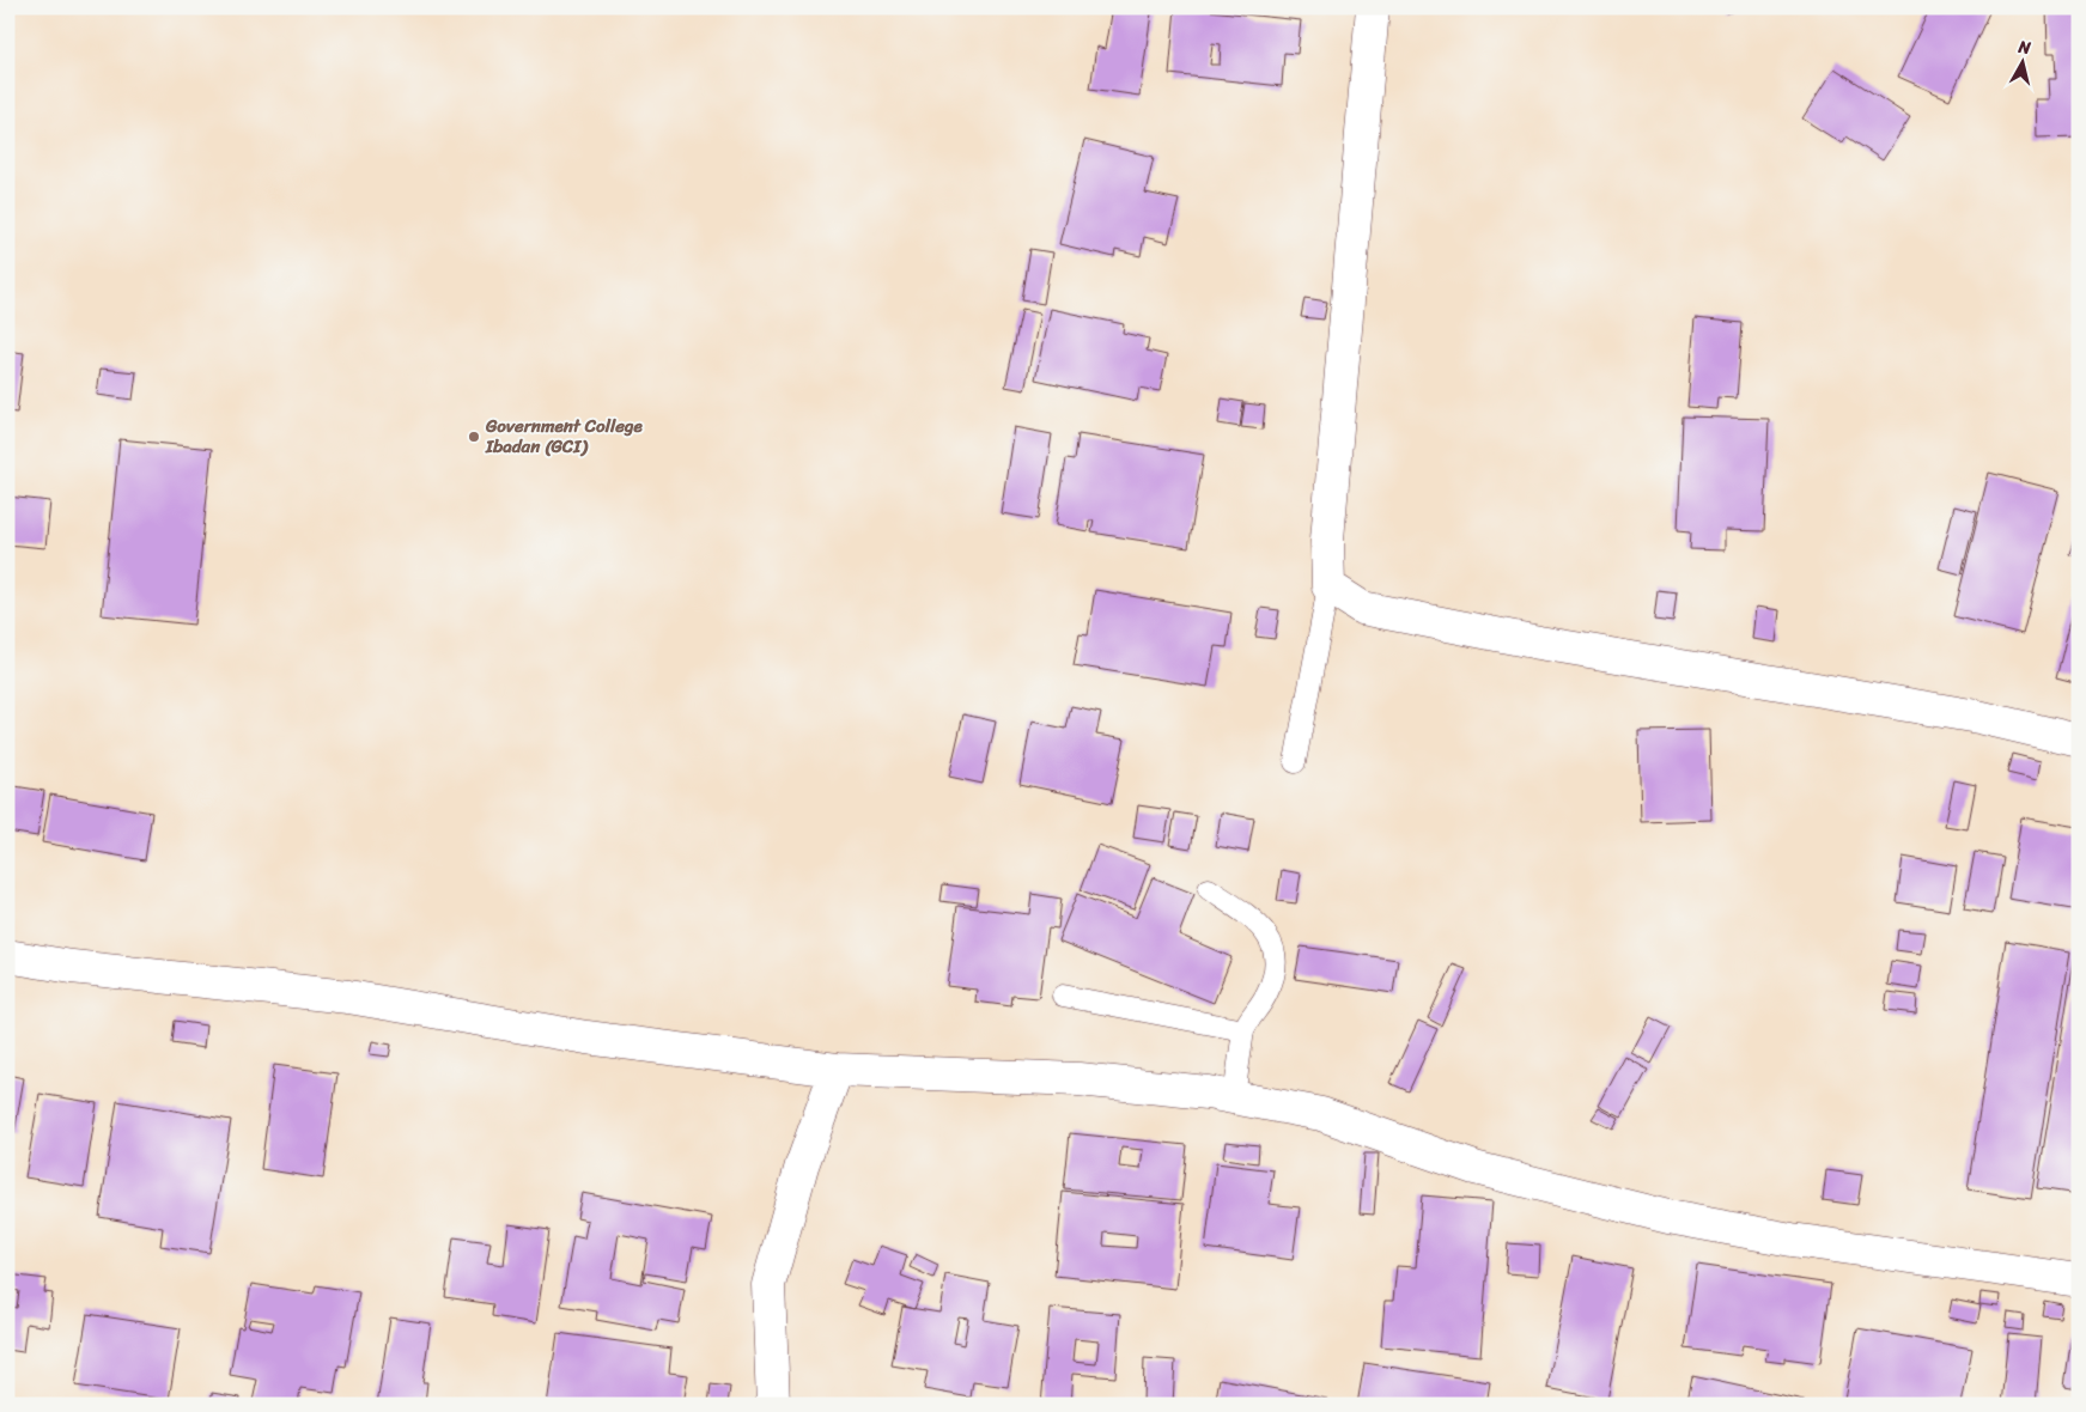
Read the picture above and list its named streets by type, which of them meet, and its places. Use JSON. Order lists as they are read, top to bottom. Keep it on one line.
{"places":["Government College Ibadan (GCI)"],"north":"top"}
